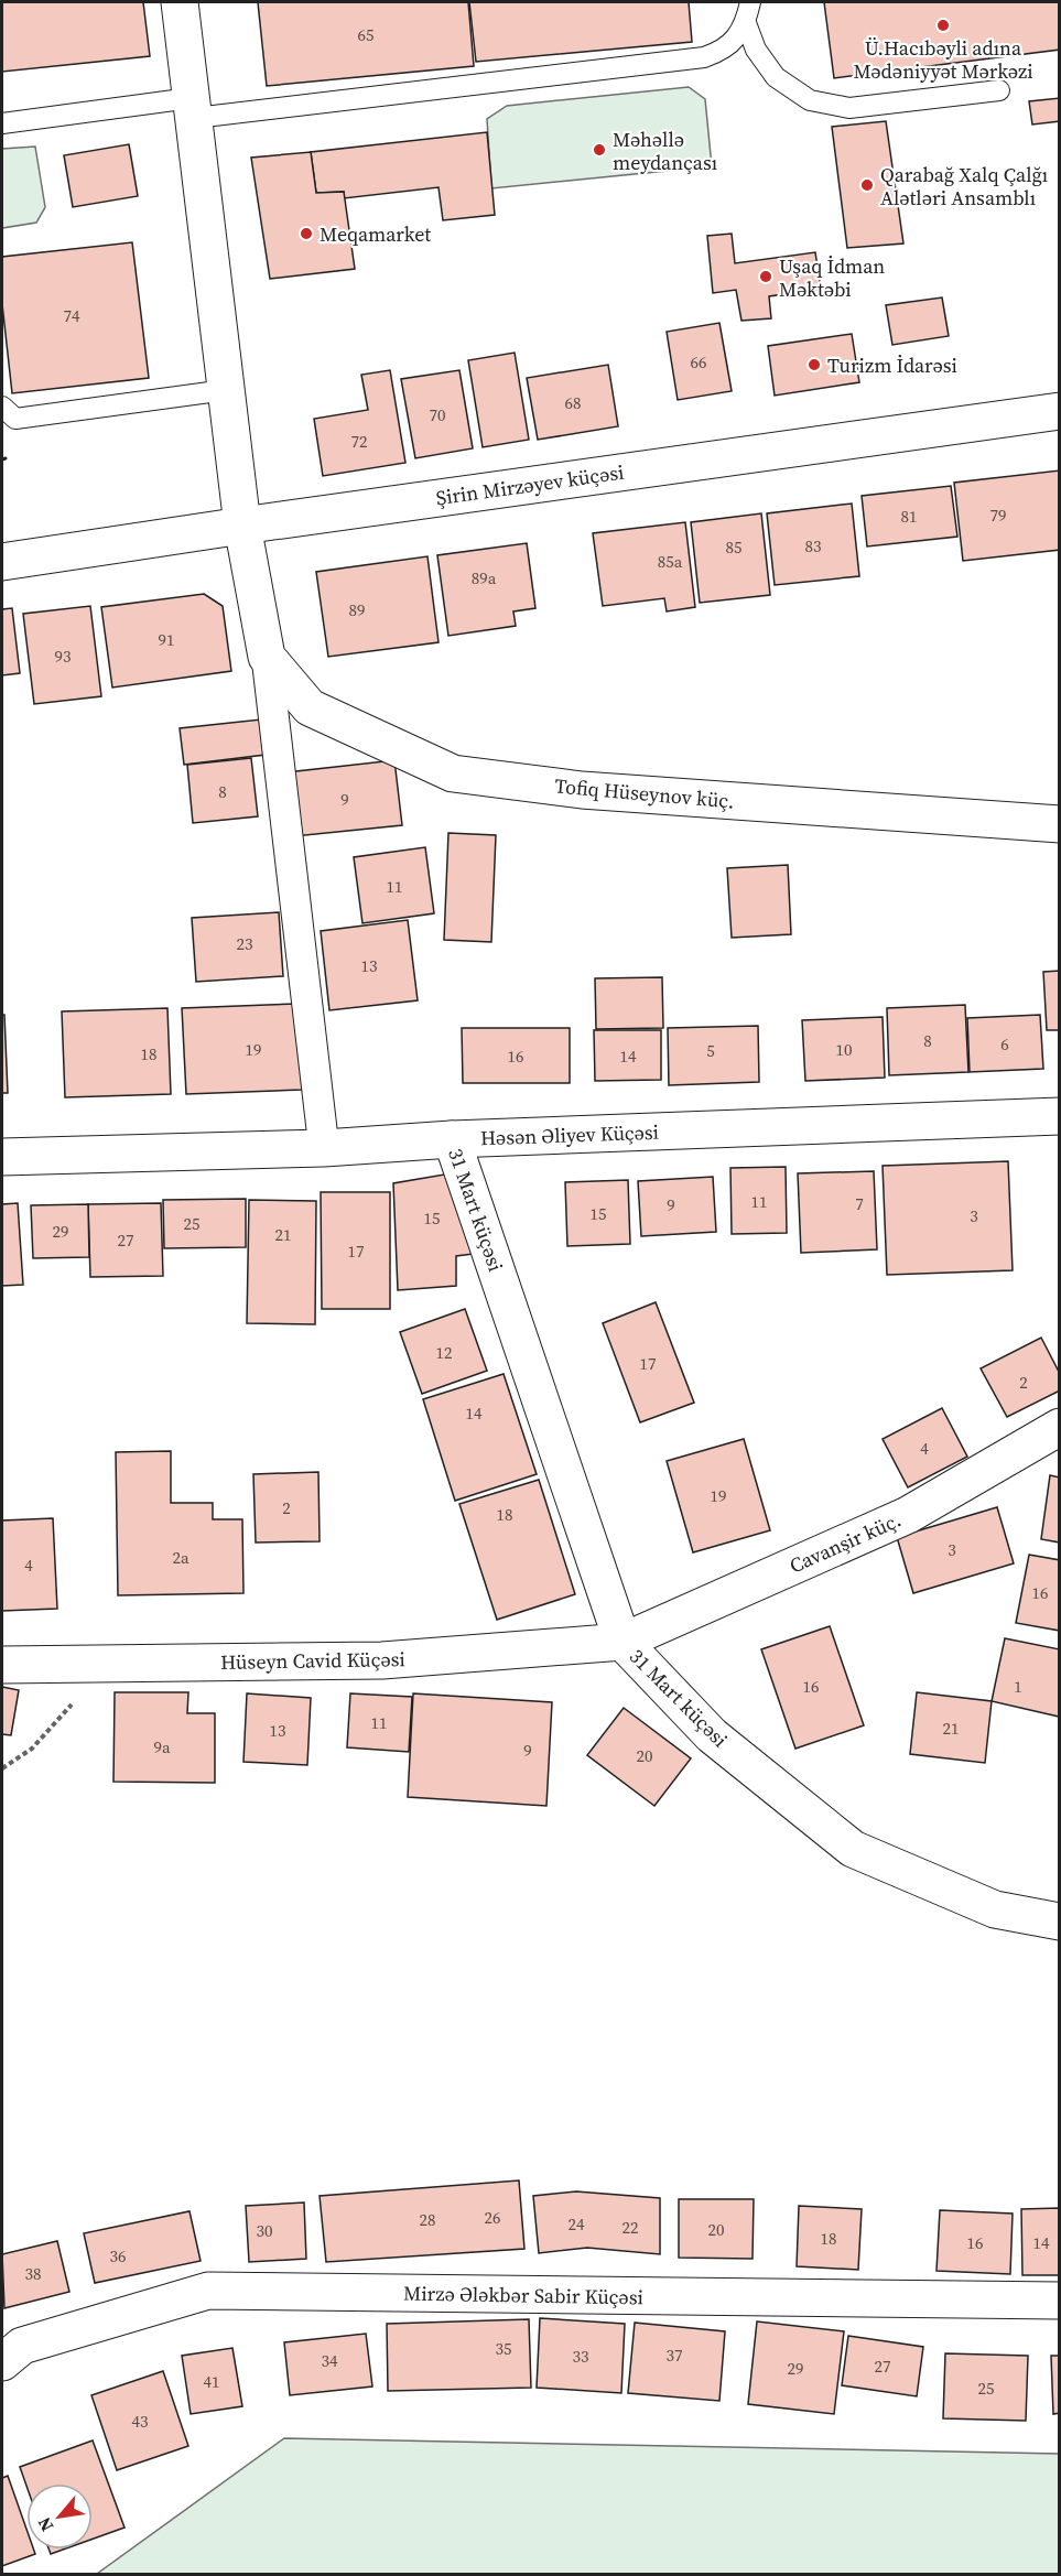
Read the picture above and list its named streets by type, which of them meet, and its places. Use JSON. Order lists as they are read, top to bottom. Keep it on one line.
{"streets":{"street":["Şirin Mirzəyev küçəsi","Tofiq Hüseynov küç.","Həsən Əliyev Küçəsi","31 Mart küçəsi","Cavanşir küç.","Hüseyn Cavid Küçəsi","Mirzə Ələkbər Sabir Küçəsi"]},"crossings":[["Həsən Əliyev Küçəsi","31 Mart küçəsi"],["31 Mart küçəsi","Cavanşir küç."],["31 Mart küçəsi","Hüseyn Cavid Küçəsi"],["Cavanşir küç.","Hüseyn Cavid Küçəsi"]],"places":["Ü.Hacıbəyli adına Mədəniyyət Mərkəzi","Məhəllə meydançası","Qarabağ Xalq Çalğı Alətləri Ansamblı","Meqamarket","Uşaq İdman Məktəbi","Turizm İdarəsi"],"house_numbers":["65","74","66","68","70","72","79","81","83","85","85a","89a","89","91","93","8","9","11","23","13","8","6","19","10","5","18","16","14","11","7","9","15","3","15","25","29","21","27","17","12","17","2","14","4","19","2","18","3","2a","4","16","16","1","11","21","13","9a","9","20","26","28","24","22","20","30","18","16","14","36","38","35","37","33","34","27","29","41","25","43"],"north":"bottom left"}
